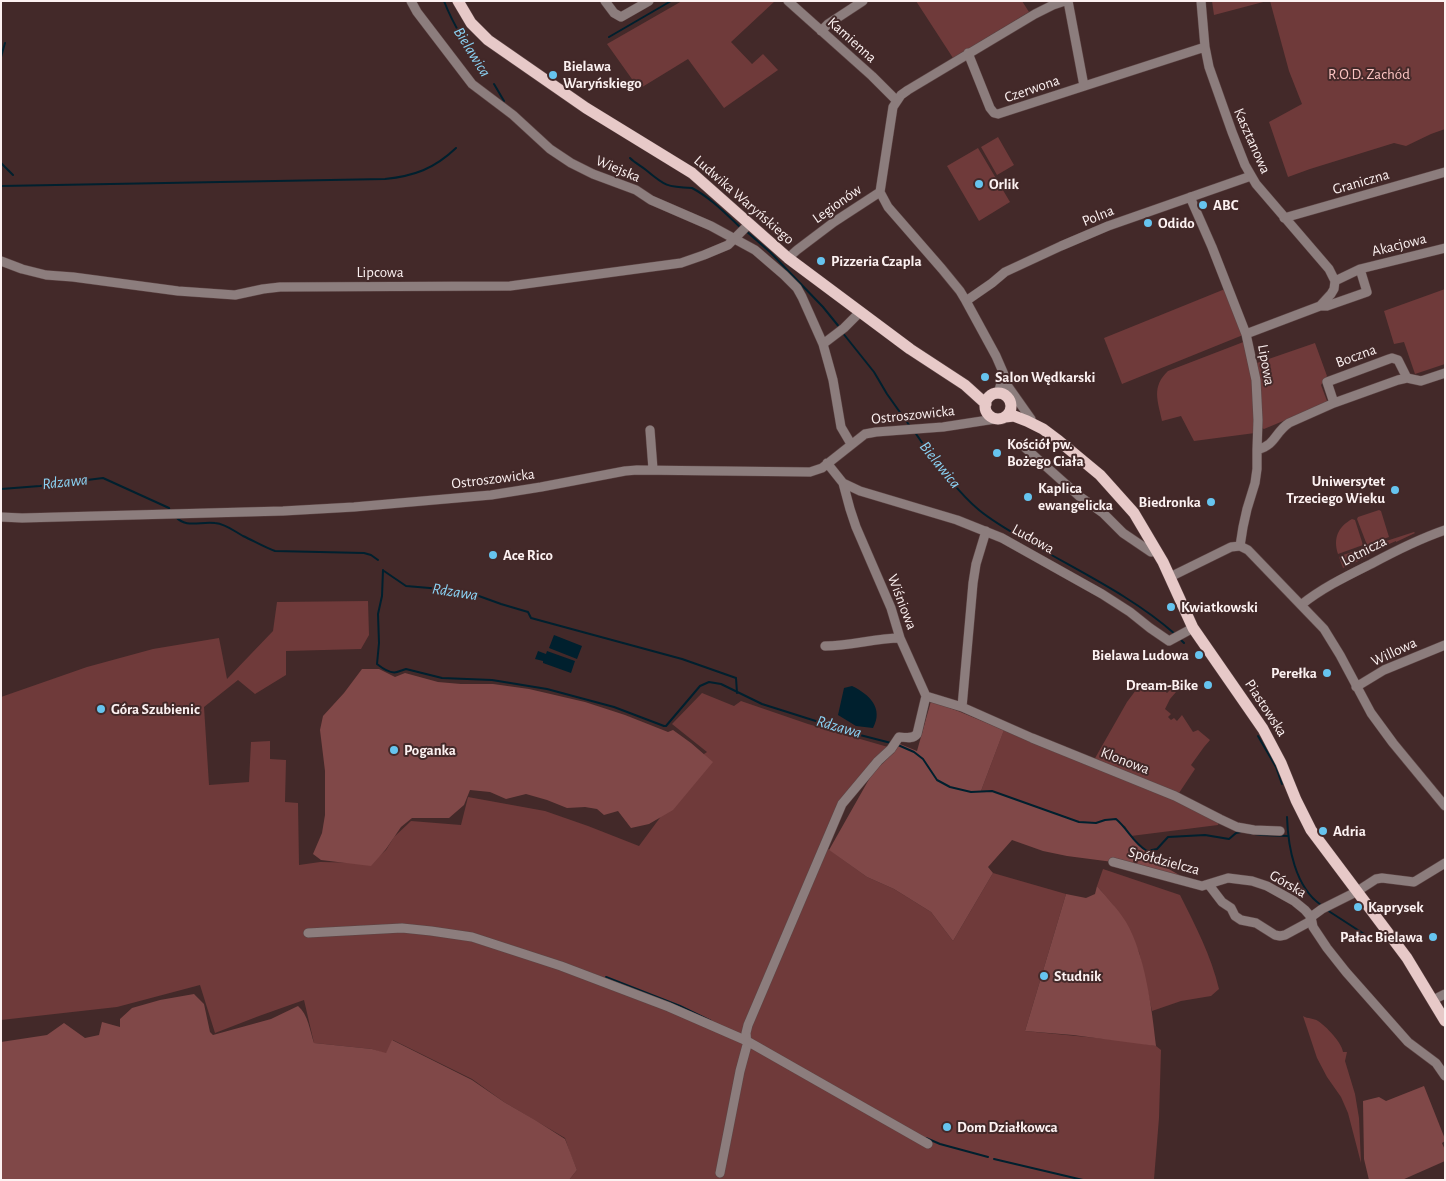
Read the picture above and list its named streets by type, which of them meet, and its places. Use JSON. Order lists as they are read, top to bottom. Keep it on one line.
{"streets":{"main road":["Ludwika Waryńskiego","Piastowska"],"street":["Kamienna","Czerwona","Kasztanowa","Wiejska","Graniczna","Legionów","Polna","Akacjowa","Lipcowa","Boczna","Lipowa","Ostroszowicka","Ludowa","Lotnicza","Wiśniowa","Willowa","Klonowa","Spółdzielcza","Górska"]},"crossings":[["Czerwona","Kasztanowa"],["Kasztanowa","Graniczna"],["Kasztanowa","Polna"],["Kasztanowa","Akacjowa"],["Wiejska","Lipcowa"],["Wiejska","Ostroszowicka"],["Ludwika Waryńskiego","Legionów"],["Ludwika Waryńskiego","Lipcowa"],["Ludwika Waryńskiego","Ostroszowicka"],["Ludwika Waryńskiego","Piastowska"],["Polna","Lipowa"],["Akacjowa","Lipowa"],["Ostroszowicka","Wiśniowa"],["Ostroszowicka","Piastowska"],["Ludowa","Wiśniowa"],["Ludowa","Piastowska"],["Wiśniowa","Klonowa"],["Spółdzielcza","Górska"]],"water":["Bielawica","Rdzawa"],"parks":["R.O.D. Zachód"],"places":["Bielawa Waryńskiego","Orlik","ABC","Odido","Pizzeria Czapla","Salon Wędkarski","Kościół pw. Bożego Ciała","Uniwersytet Trzeciego Wieku","Kaplica ewangelicka","Biedronka","Ace Rico","Kwiatkowski","Bielawa Ludowa","Perełka","Dream-Bike","Góra Szubienic","Poganka","Adria","Kaprysek","Pałac Bielawa","Studnik","Dom Działkowca"]}
